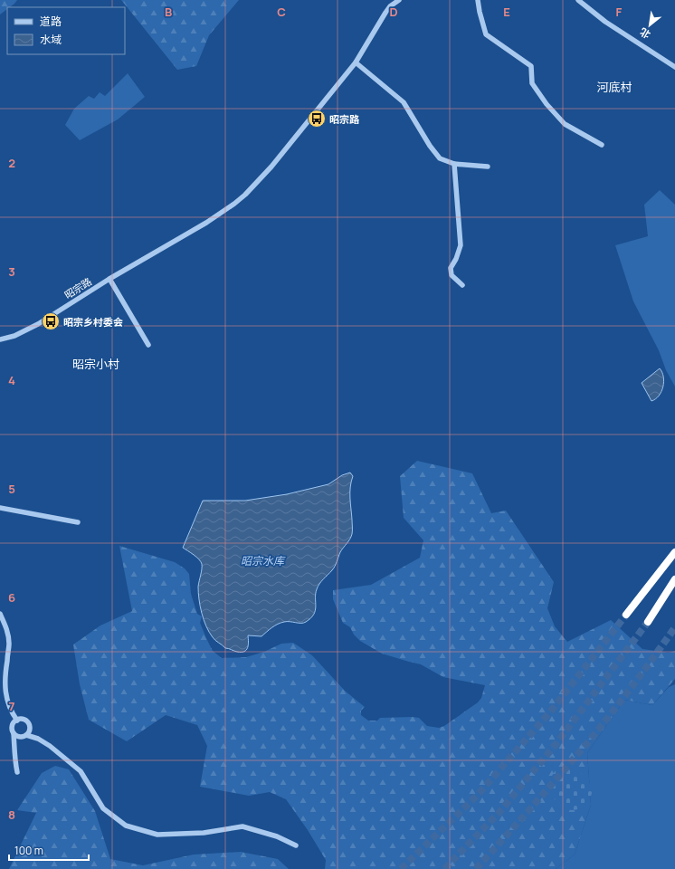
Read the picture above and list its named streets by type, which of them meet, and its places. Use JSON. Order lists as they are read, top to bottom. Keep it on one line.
{"streets":{"street":["昭宗路"]},"districts":["河底村","昭宗小村"],"water":["昭宗水库"],"places":{"bus stop":["昭宗路","昭宗乡村委会"]},"legend":["道路","水域"],"scale_bar":"100 m","north":"bottom left","grid":{"columns":["B","C","D","E","F"],"rows":["2","3","4","5","6","7","8"]}}
